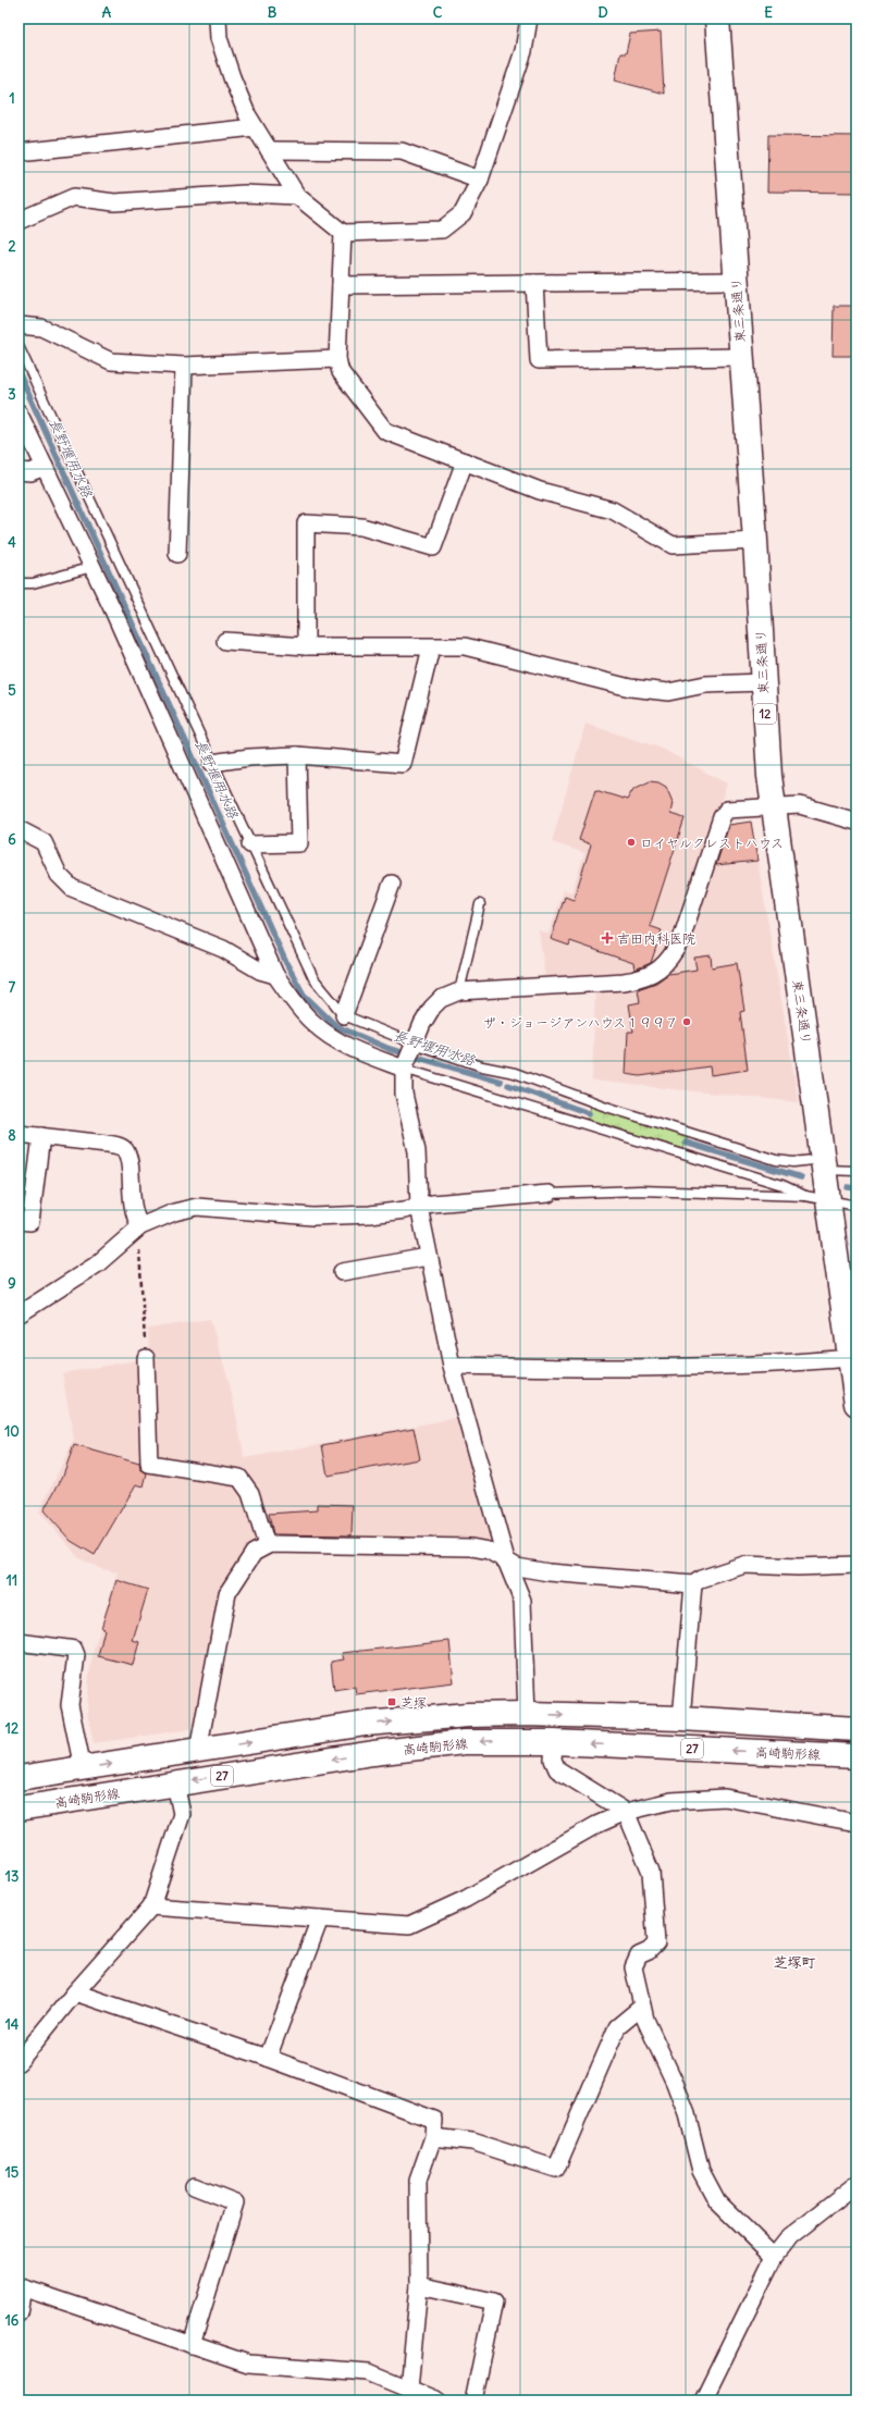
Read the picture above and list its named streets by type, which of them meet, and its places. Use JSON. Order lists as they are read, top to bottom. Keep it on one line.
{"streets":{"main road":["東三条通り","12","高崎駒形線","27"]},"districts":["芝塚町"],"water":["長野堰用水路"],"places":{"other":["ロイヤルクレストハウス","ザ・ジョージアンハウス１９９７"],"health":["吉田内科医院"],"transit":["芝塚"]},"grid":{"columns":["A","B","C","D","E"],"rows":["1","2","3","4","5","6","7","8","9","10","11","12","13","14","15","16"]}}
